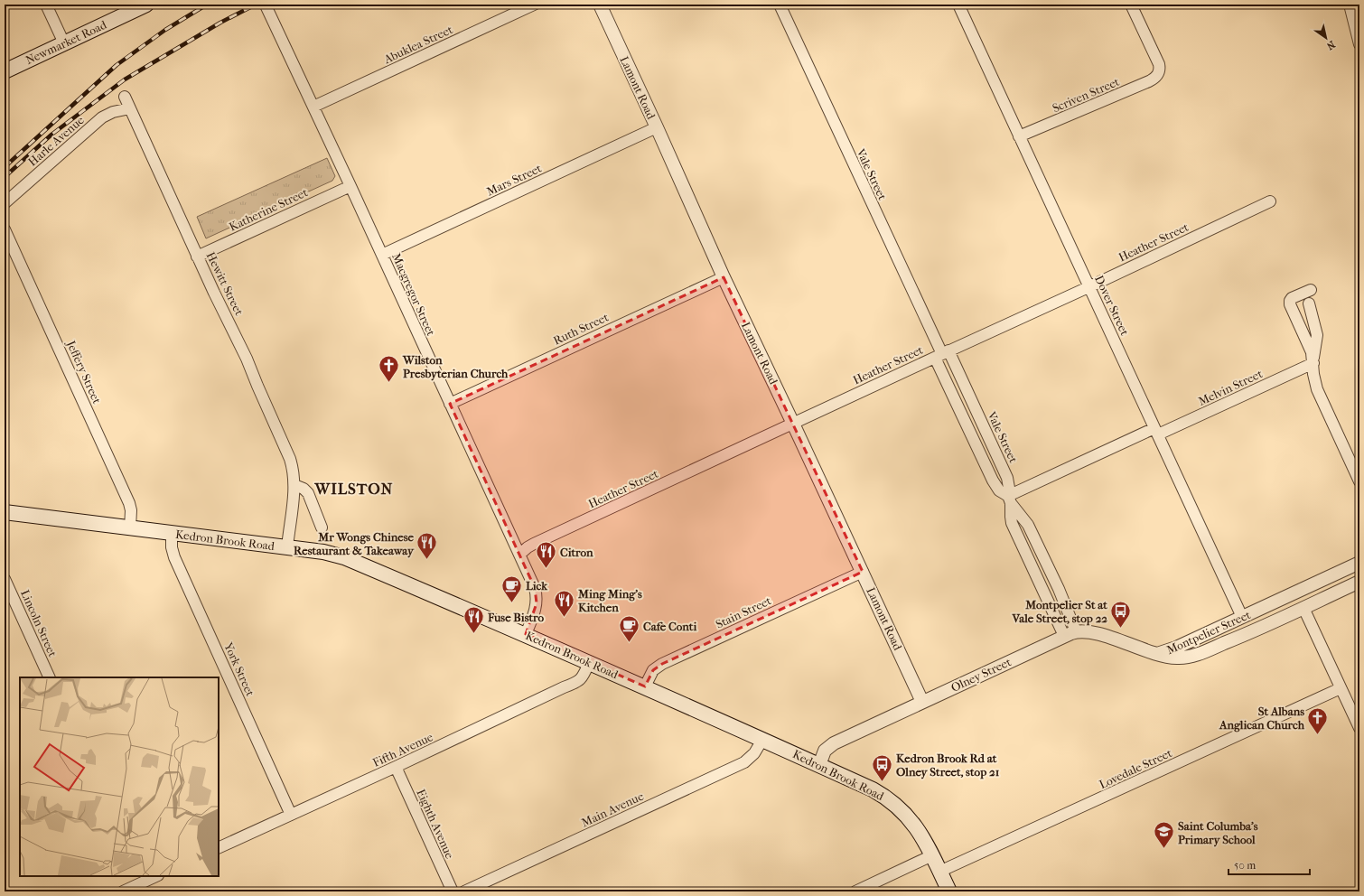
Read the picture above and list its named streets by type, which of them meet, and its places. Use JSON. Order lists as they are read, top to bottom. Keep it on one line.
{"streets":{"main road":["Newmarket Road","Kedron Brook Road"],"street":["Abuklea Street","Lamont Road","Scriven Street","Harle Avenue","Vale Street","Mars Street","Katherine Street","Heather Street","Hewitt Street","Macgregor Street","Dover Street","Ruth Street","Jeffery Street","Melvin Street","Stain Street","Lincoln Street","Montpelier Street","York Street","Olney Street","Fifth Avenue","Lovedale Street","Main Avenue","Eighth Avenue"]},"crossings":[["Abuklea Street","Macgregor Street"],["Lamont Road","Mars Street"],["Lamont Road","Heather Street"],["Lamont Road","Ruth Street"],["Lamont Road","Stain Street"],["Lamont Road","Olney Street"],["Scriven Street","Dover Street"],["Harle Avenue","Hewitt Street"],["Vale Street","Heather Street"],["Vale Street","Melvin Street"],["Vale Street","Olney Street"],["Mars Street","Macgregor Street"],["Katherine Street","Hewitt Street"],["Katherine Street","Macgregor Street"],["Heather Street","Macgregor Street"],["Heather Street","Dover Street"],["Hewitt Street","Kedron Brook Road"],["Macgregor Street","Ruth Street"],["Macgregor Street","Kedron Brook Road"],["Dover Street","Melvin Street"],["Dover Street","Montpelier Street"],["Jeffery Street","Kedron Brook Road"],["Kedron Brook Road","Stain Street"],["Kedron Brook Road","York Street"],["Kedron Brook Road","Olney Street"],["Kedron Brook Road","Fifth Avenue"],["Kedron Brook Road","Lovedale Street"],["Kedron Brook Road","Main Avenue"],["Montpelier Street","Olney Street"],["York Street","Fifth Avenue"],["Fifth Avenue","Eighth Avenue"]],"districts":["WILSTON"],"places":{"church":["Wilston Presbyterian Church","St Albans Anglican Church"],"restaurant":["Mr Wongs Chinese Restaurant & Takeaway","Citron","Ming Ming's Kitchen","Fuse Bistro"],"cafe":["Lick","Cafe Conti"],"bus stop":["Montpelier St at Vale Street, stop 22","Kedron Brook Rd at Olney Street, stop 21"],"school or university":["Saint Columba's Primary School"]},"scale_bar":"50 m","north":"bottom right"}
